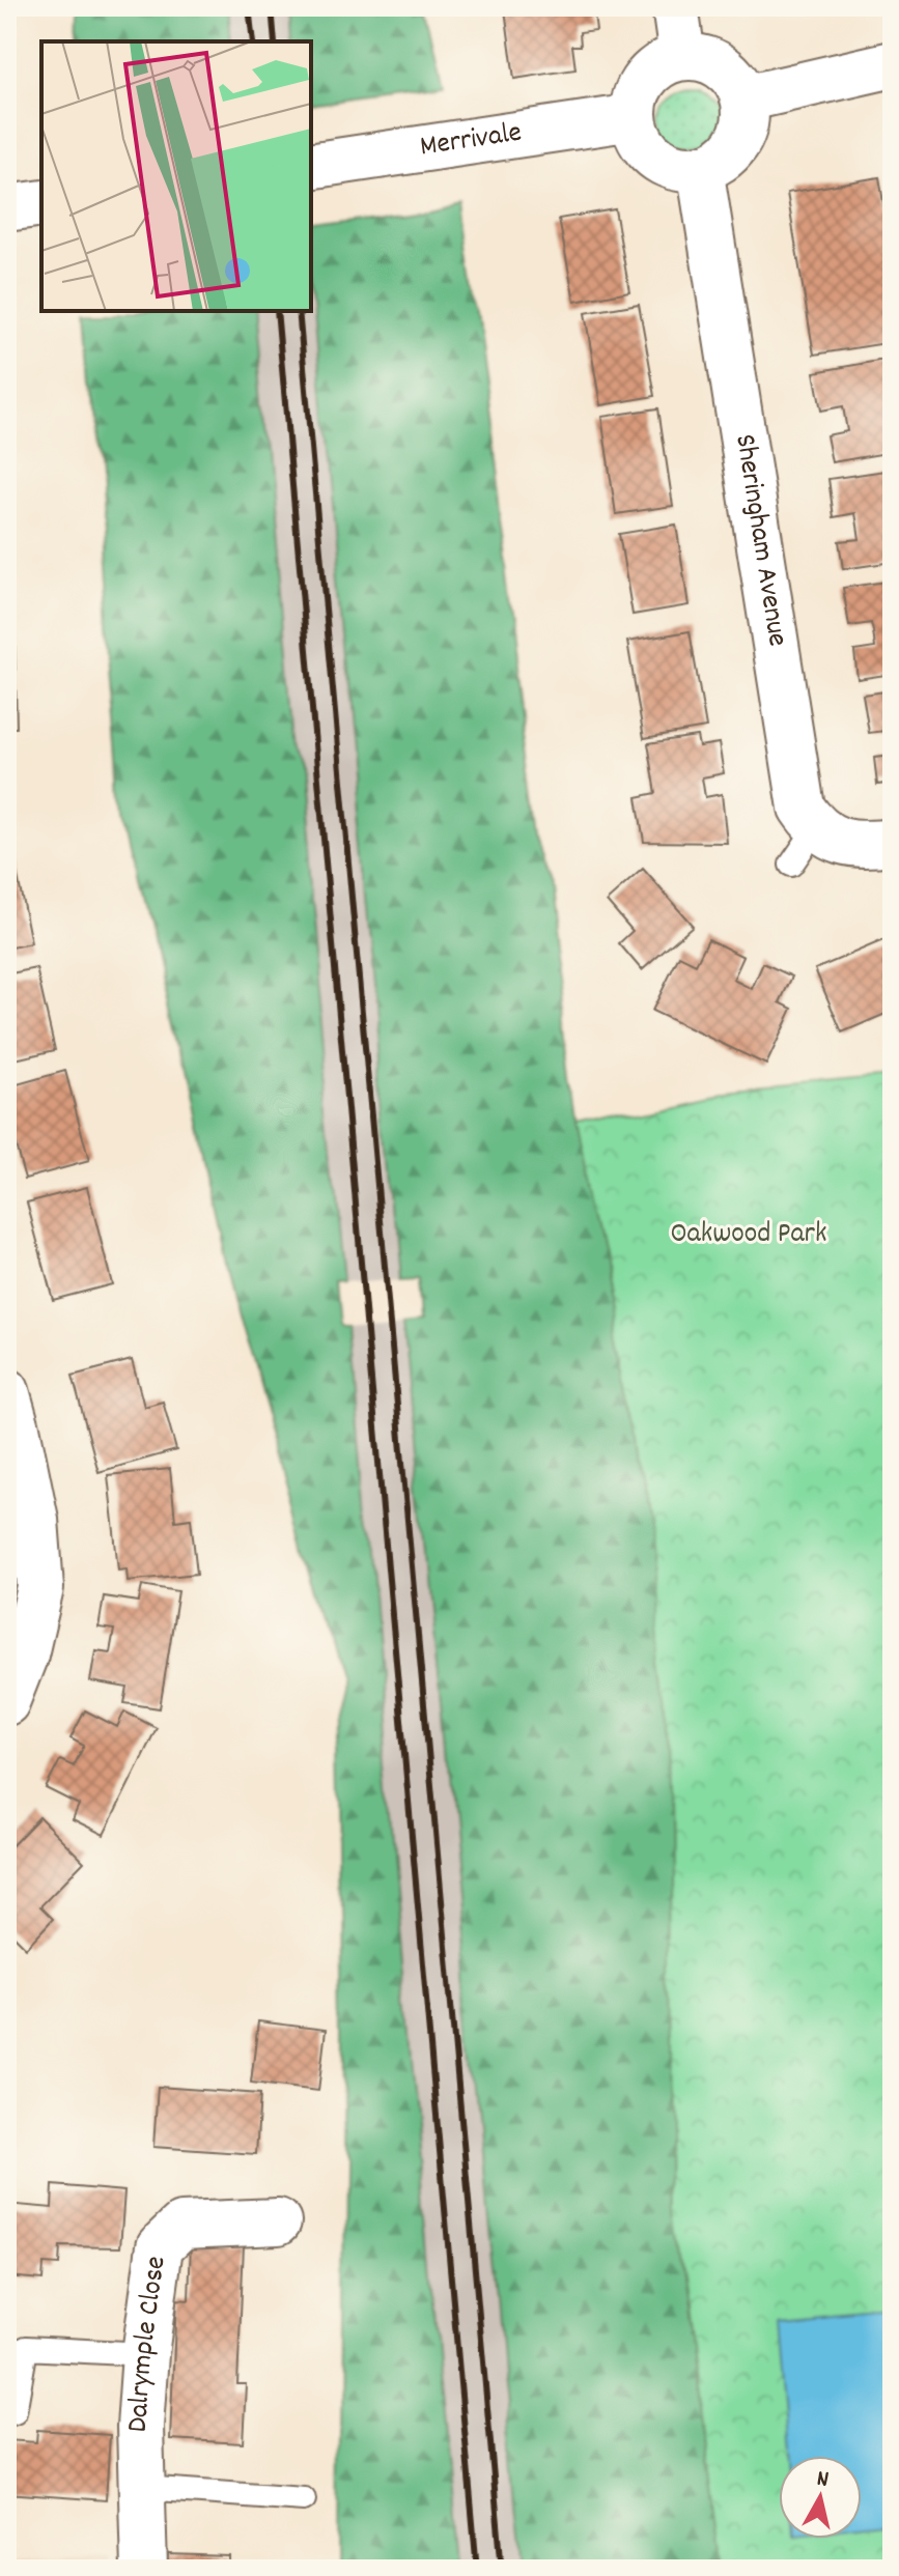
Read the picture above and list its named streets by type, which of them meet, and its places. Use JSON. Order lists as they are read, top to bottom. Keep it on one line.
{"streets":{"street":["Merrivale","Sheringham Avenue","Dalrymple Close"]},"crossings":[["Merrivale","Sheringham Avenue"]],"parks":["Oakwood Park"],"north":"top"}
